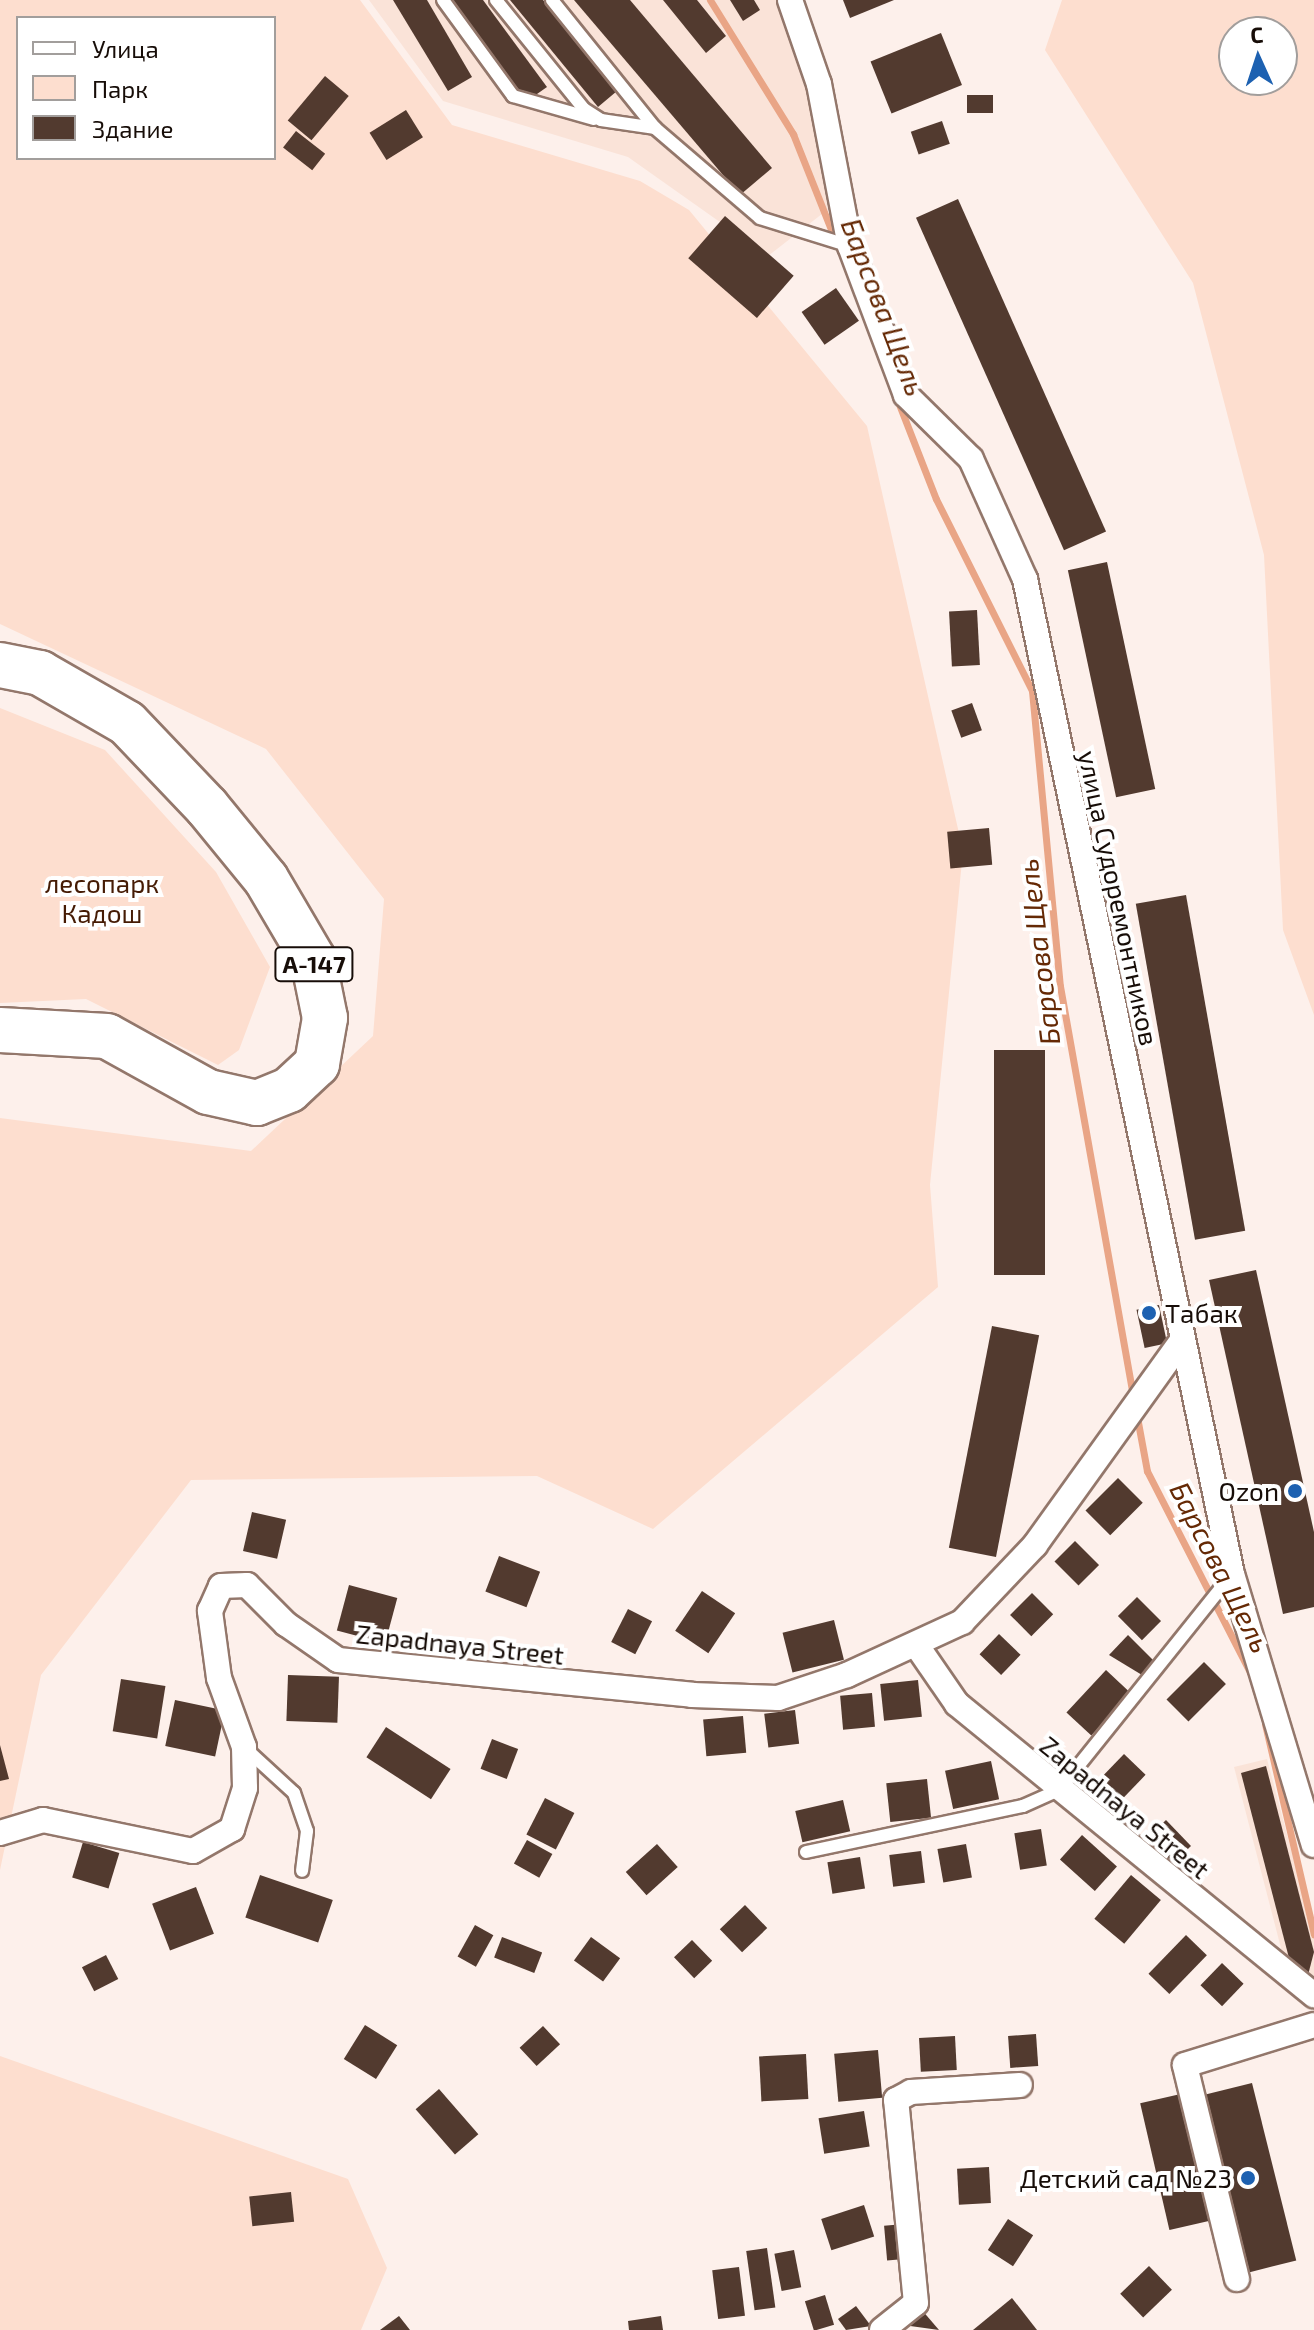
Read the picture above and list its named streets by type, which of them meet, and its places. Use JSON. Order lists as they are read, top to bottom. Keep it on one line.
{"streets":{"highway":["А-147"],"street":["улица Судоремонтников","Zapadnaya Street"]},"crossings":[["улица Судоремонтников","Zapadnaya Street"]],"water":["Барсова Щель"],"parks":["лесопарк Кадош"],"places":["Табак","Ozon","Детский сад №23"],"legend":["Улица","Парк","Здание"],"north":"top"}
